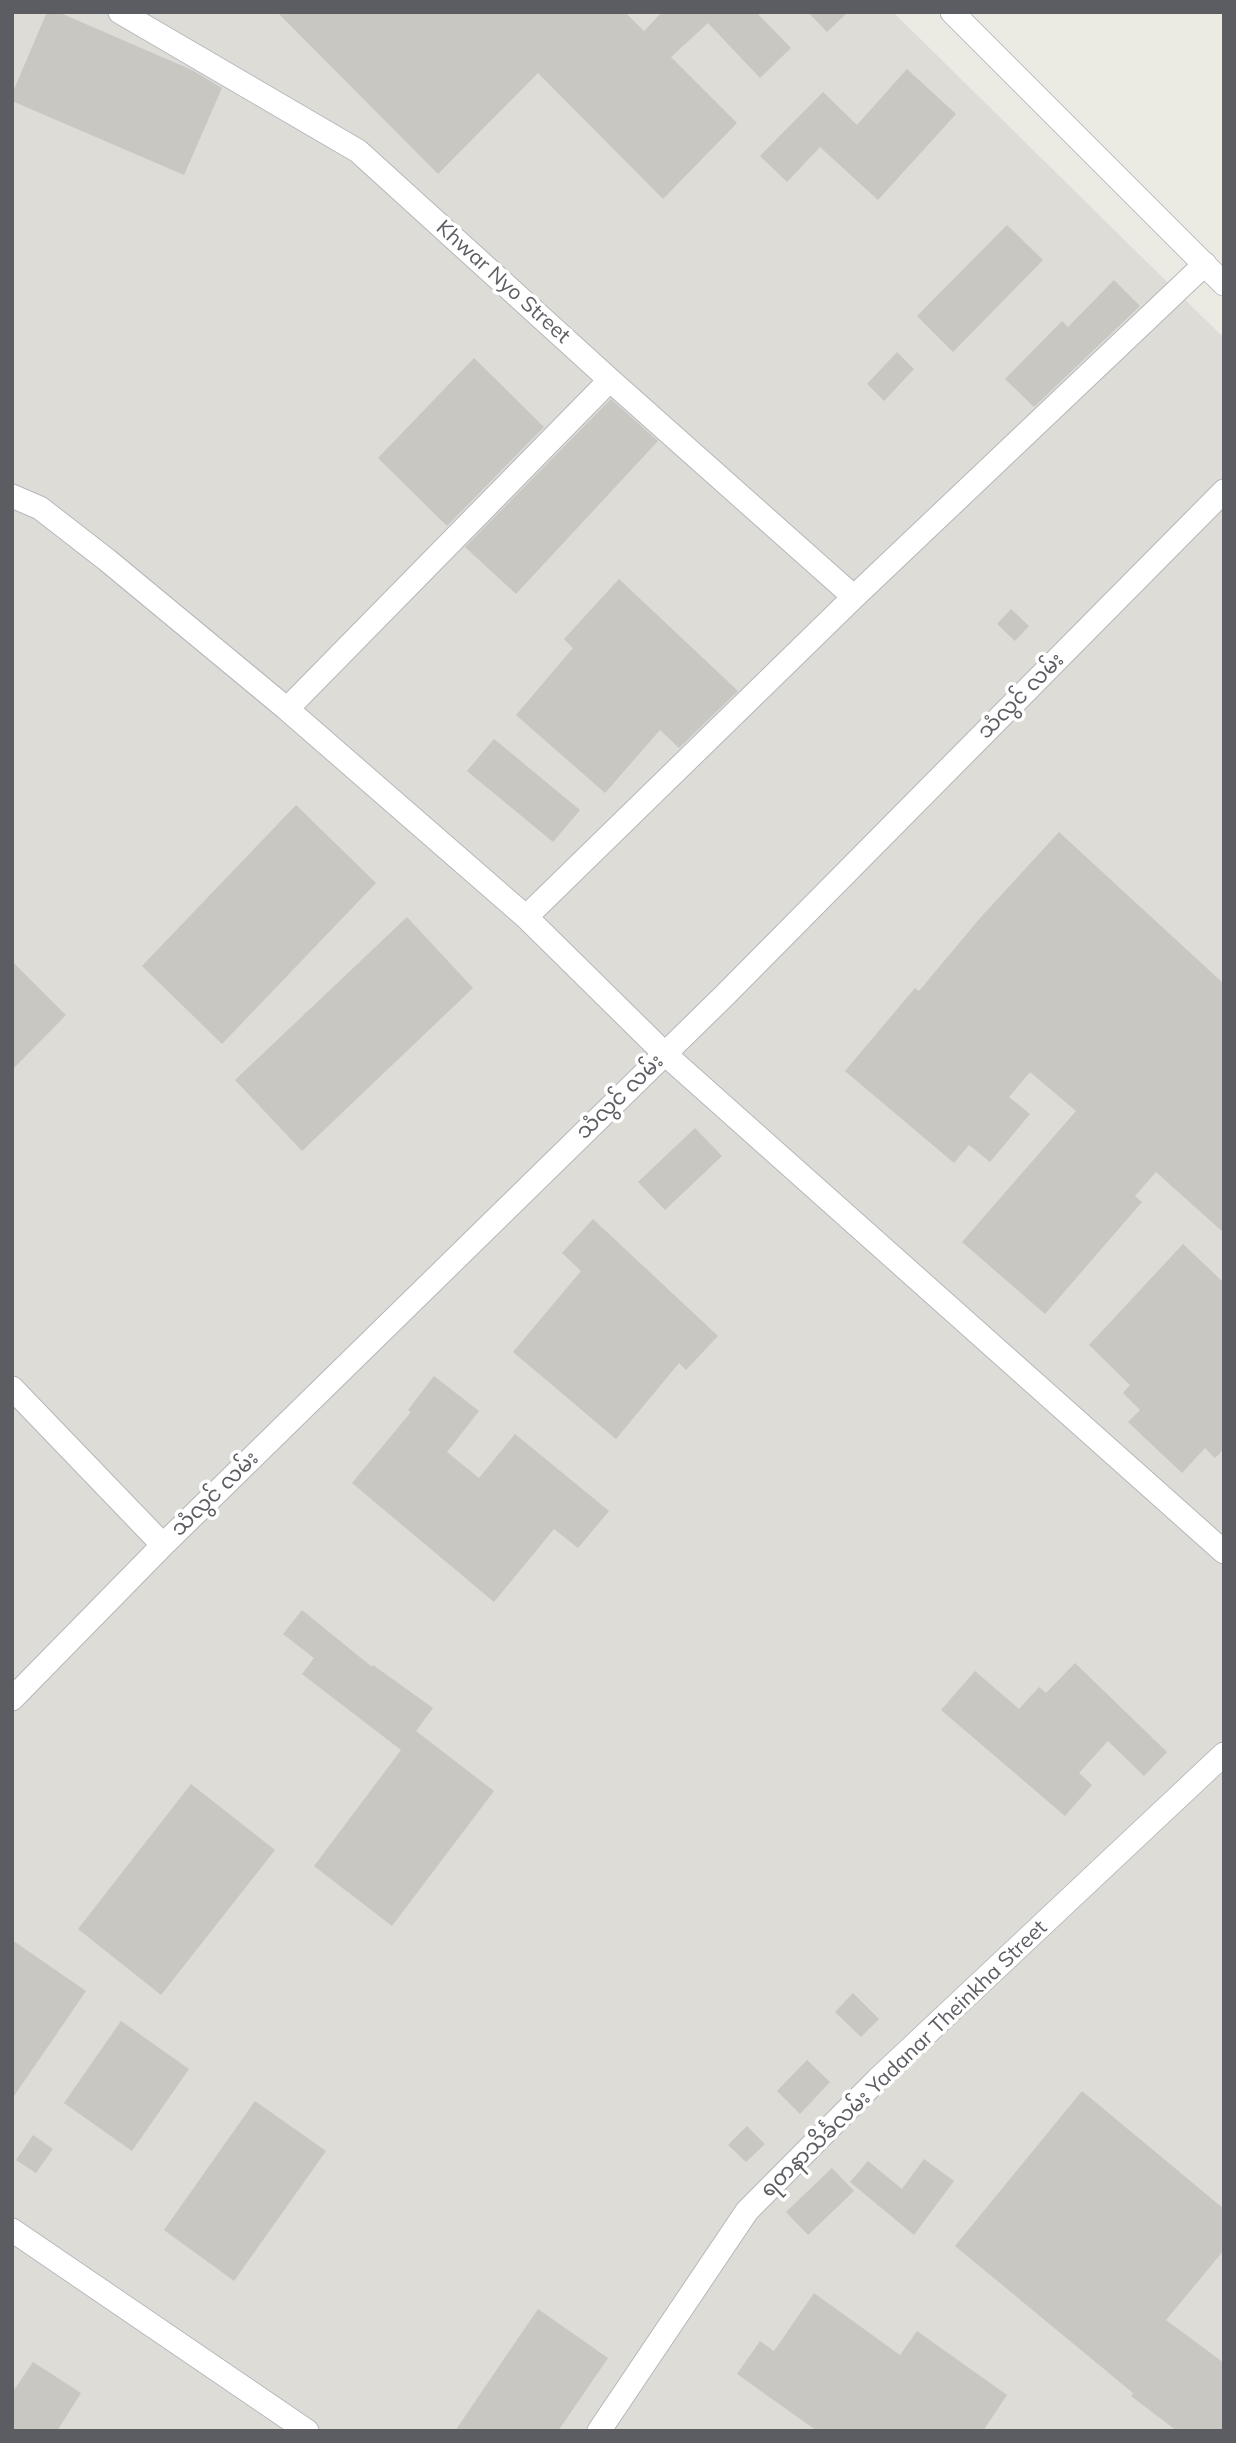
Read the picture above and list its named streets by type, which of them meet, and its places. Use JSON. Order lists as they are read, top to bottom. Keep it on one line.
{"streets":{"street":["Khwar Nyo Street","သံလွင် လမ်း","ရတနာသိင်္ခလမ်း Yadanar Theinkha Street"]}}
